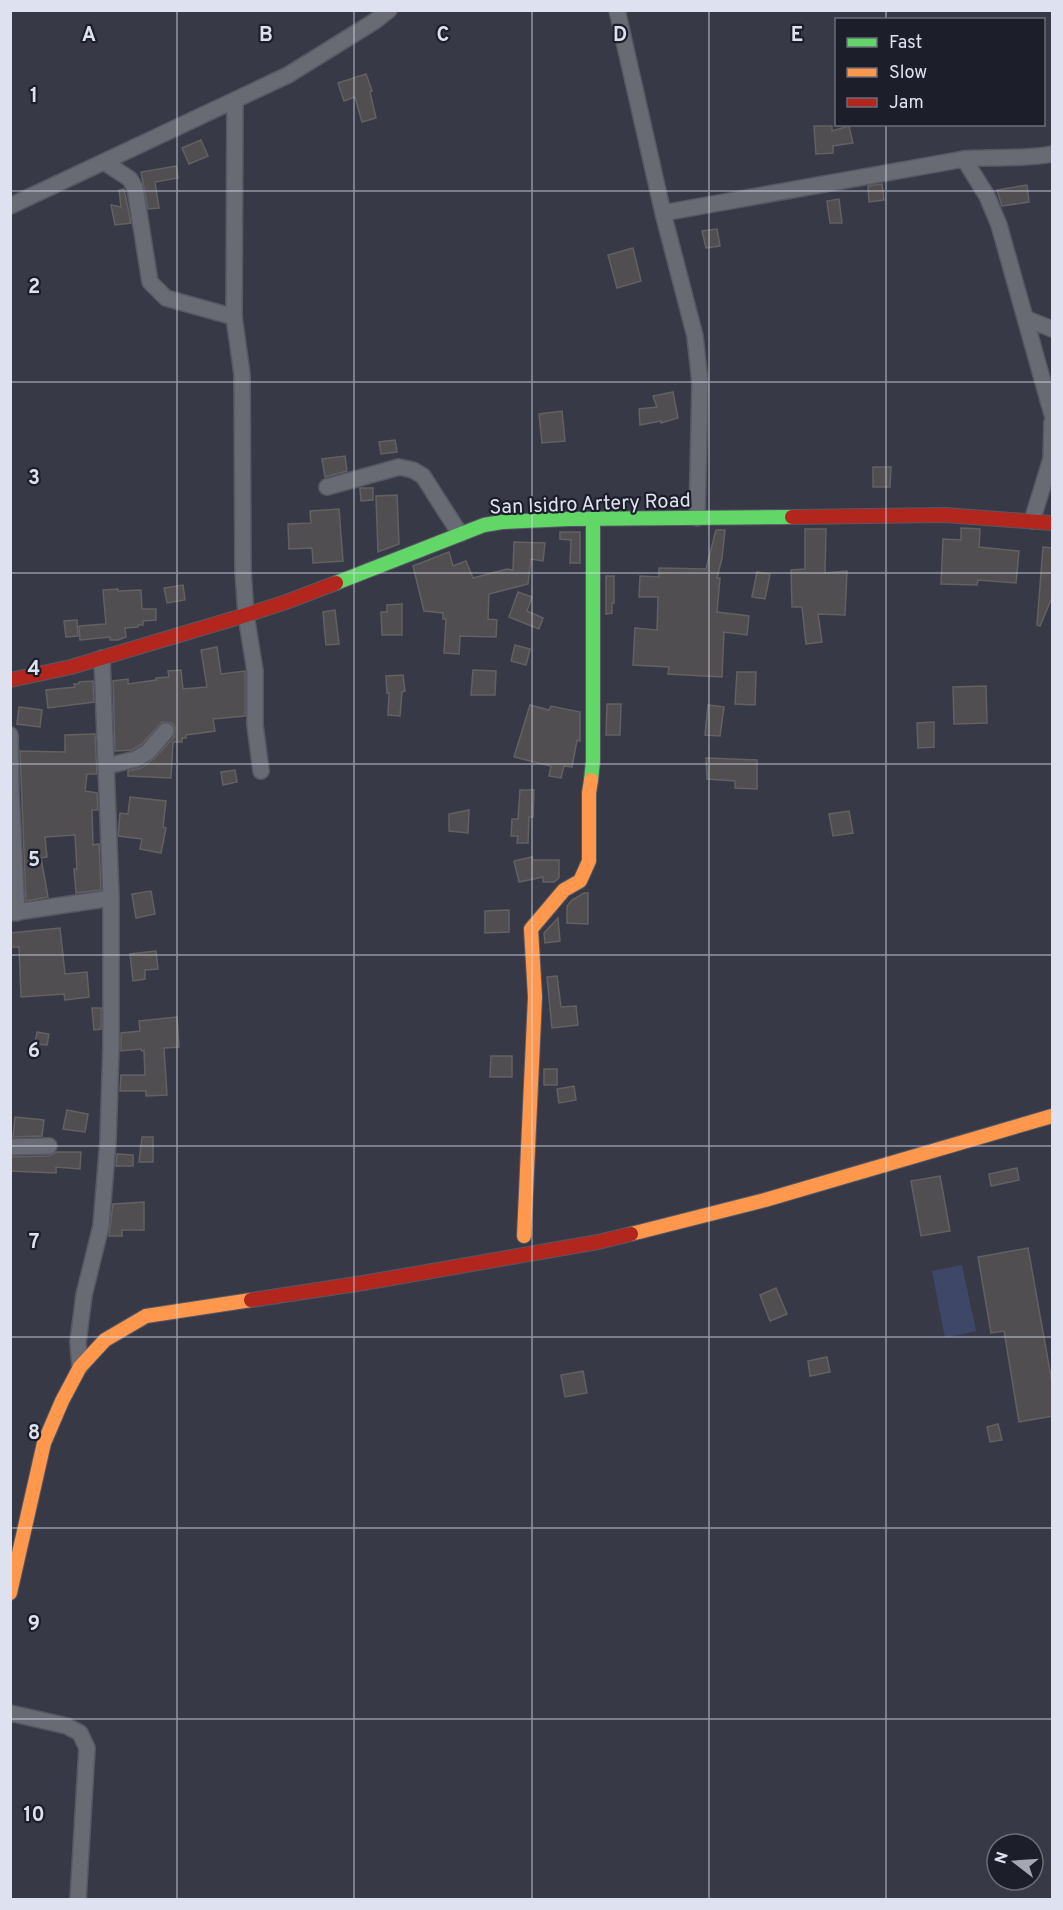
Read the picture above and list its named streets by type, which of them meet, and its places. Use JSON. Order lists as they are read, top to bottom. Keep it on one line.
{"streets":{"street":["San Isidro Artery Road"]},"legend":["Fast","Slow","Jam"],"north":"left","grid":{"columns":["A","B","C","D","E"],"rows":["1","2","3","4","5","6","7","8","9","10"]}}
